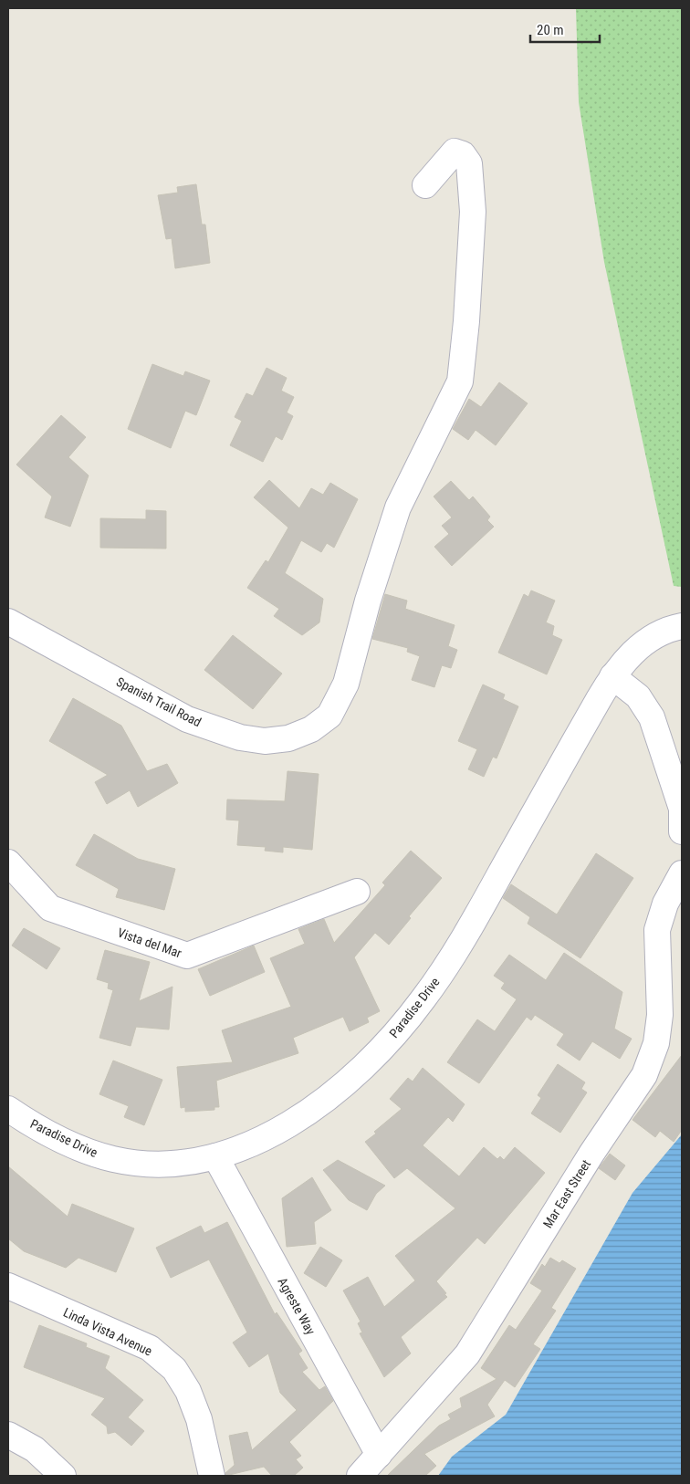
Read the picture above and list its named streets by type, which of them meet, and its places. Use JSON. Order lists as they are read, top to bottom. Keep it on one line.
{"streets":{"street":["Spanish Trail Road","Vista del Mar","Paradise Drive","Mar East Street","Agreste Way","Linda Vista Avenue"]},"crossings":[["Paradise Drive","Agreste Way"],["Mar East Street","Agreste Way"]],"scale_bar":"20 m"}
